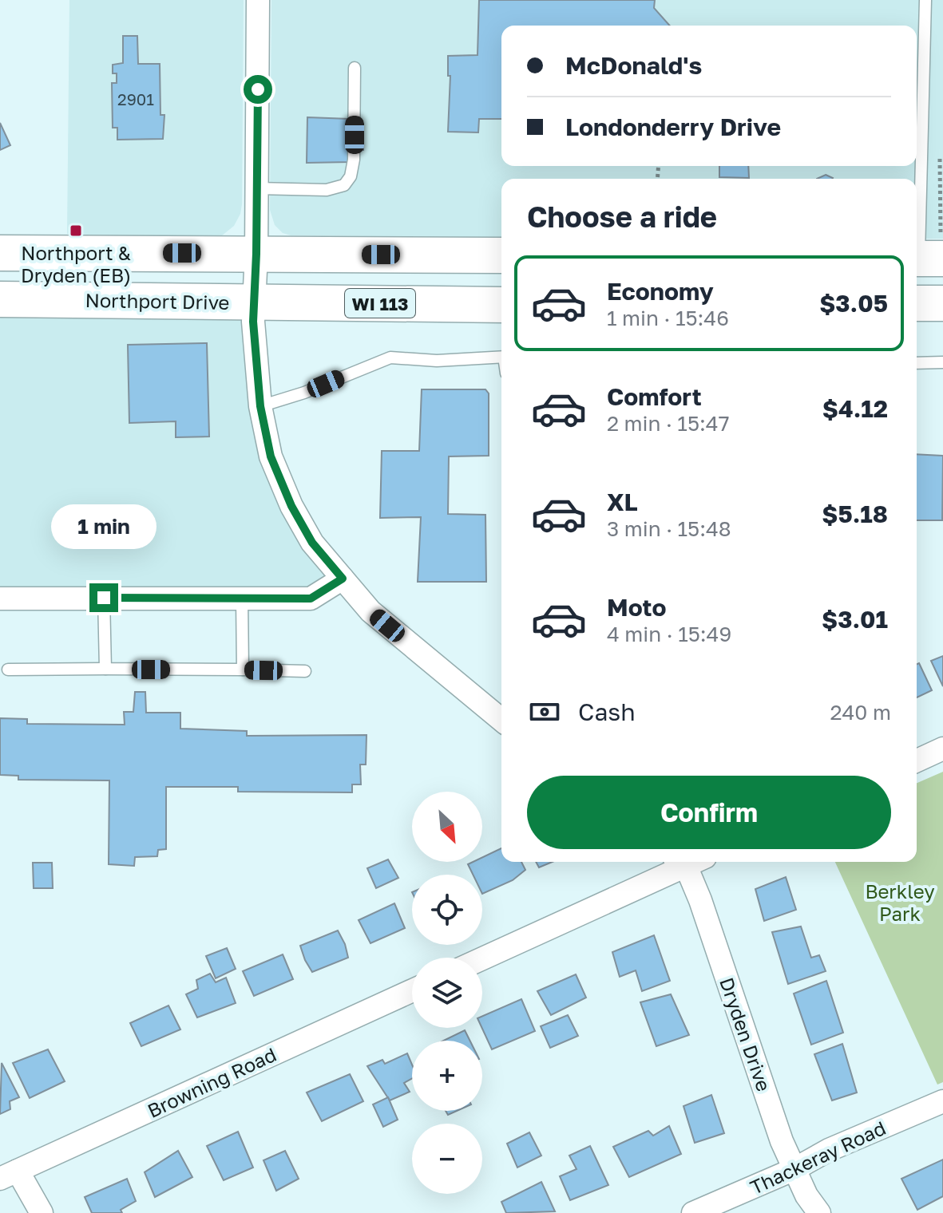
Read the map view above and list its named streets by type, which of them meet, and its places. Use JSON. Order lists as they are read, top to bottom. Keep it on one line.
{"streets":{"main road":["Northport Drive","WI 113"],"street":["Dryden Drive","Browning Road","Thackeray Road"]},"crossings":[["Dryden Drive","Thackeray Road"]],"parks":["Berkley Park"],"places":{"transit":["Northport & Dryden (EB)"]},"house_numbers":["2901"],"north":"bottom right","page":{"banner":["McDonald's","Londonderry Drive"],"heading":"Choose a ride","list":[{"name":"Economy","note":"1 min · 15:46","value":"$3.05"},{"name":"Comfort","note":"2 min · 15:47","value":"$4.12"},{"name":"XL","note":"3 min · 15:48","value":"$5.18"},{"name":"Moto","note":"4 min · 15:49","value":"$3.01"}],"bubble":"1 min","pay":["Cash","240 m"],"buttons":"Confirm","map_buttons":["+","−"]}}
